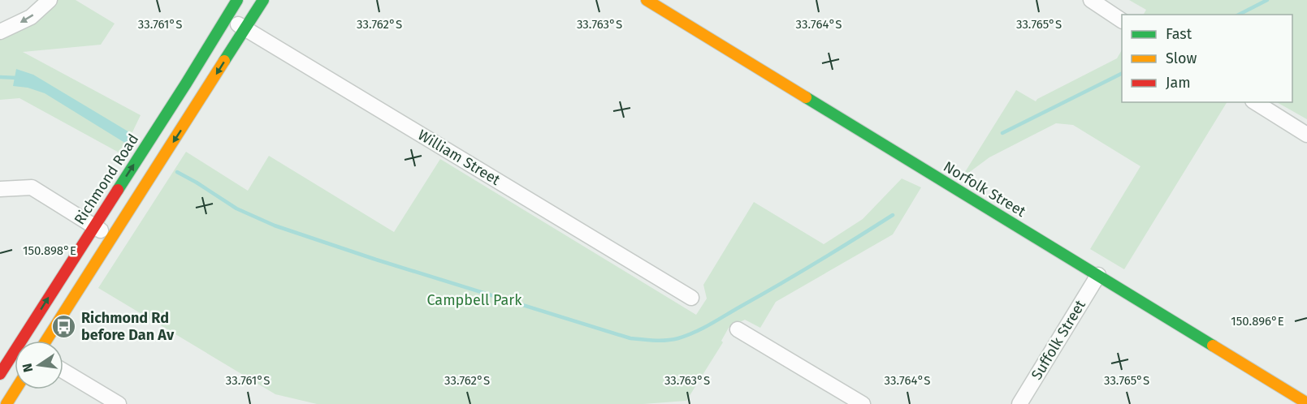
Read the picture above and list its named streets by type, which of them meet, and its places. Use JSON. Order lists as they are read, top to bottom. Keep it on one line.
{"streets":{"main road":["Richmond Road","Norfolk Street"],"street":["William Street","Suffolk Street"]},"crossings":[["William Street","Richmond Road"],["Norfolk Street","Suffolk Street"]],"parks":["Campbell Park"],"places":{"bus stop":["Richmond Rd before Dan Av"]},"legend":["Fast","Slow","Jam"],"north":"left","coordinates":["33.761°S","33.762°S","33.763°S","33.764°S","33.765°S","150.898°E","150.896°E"]}
